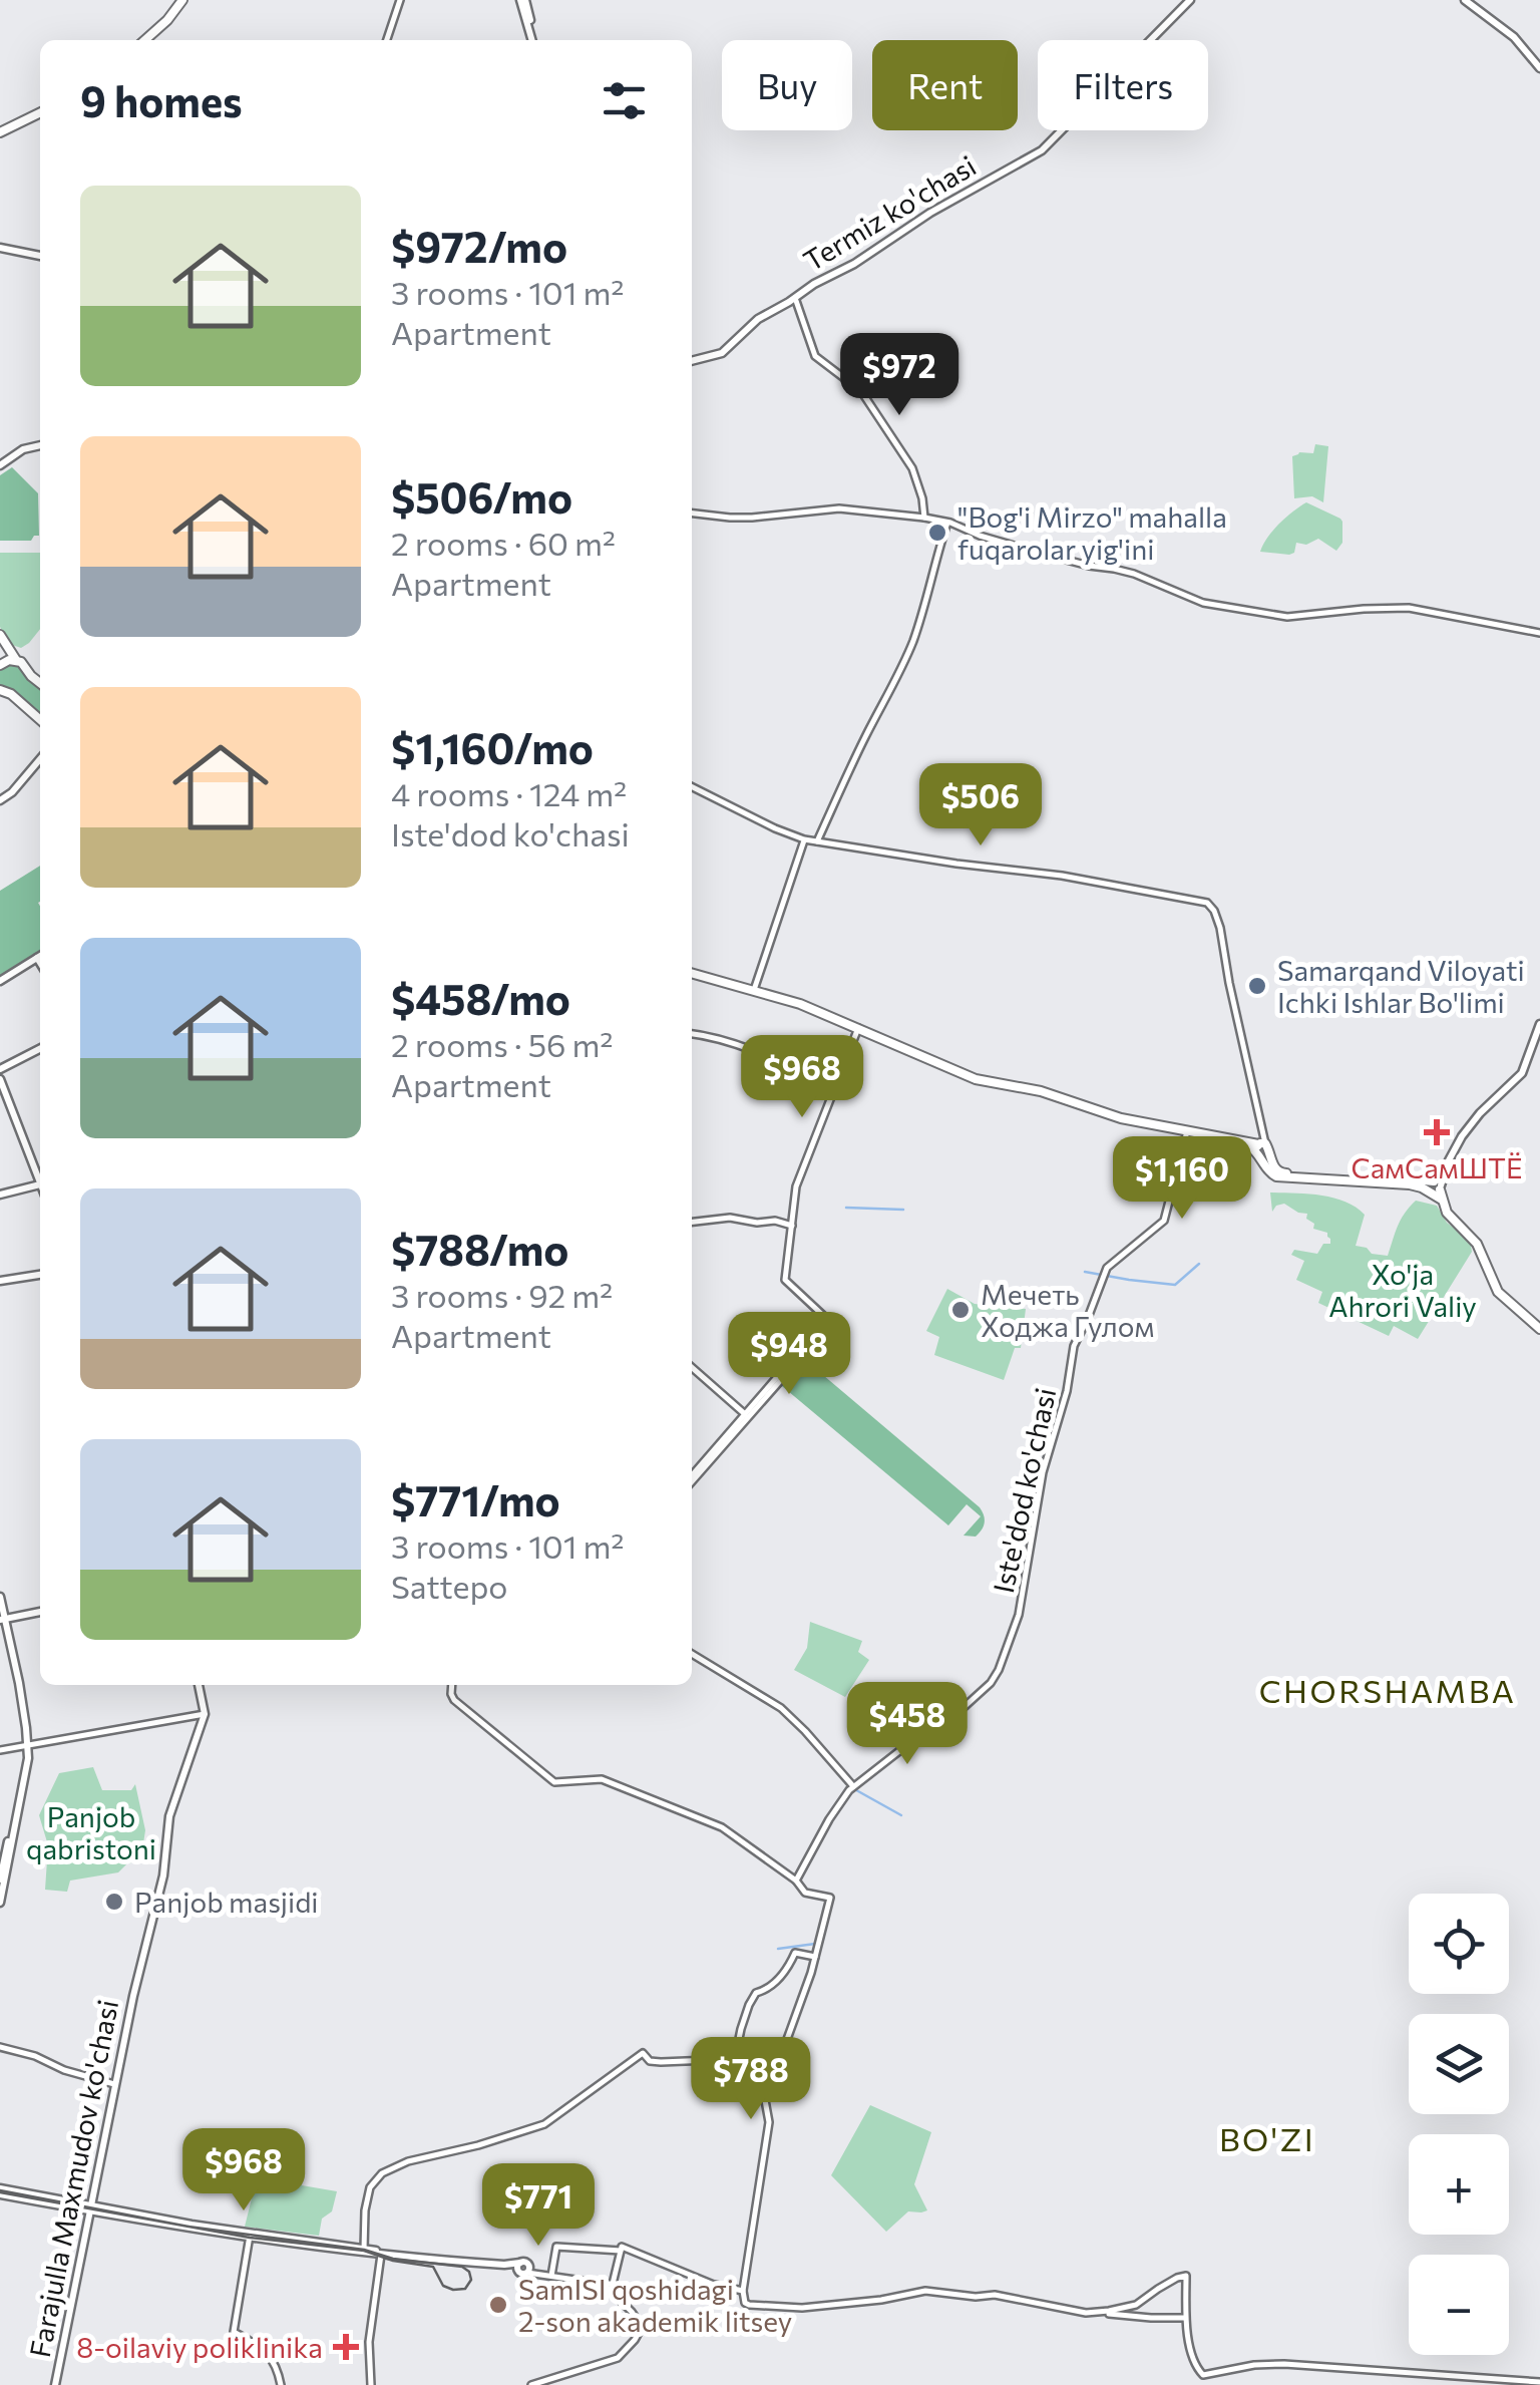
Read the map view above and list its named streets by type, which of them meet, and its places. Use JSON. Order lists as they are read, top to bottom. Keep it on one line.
{"streets":{"main road":["Termiz ko'chasi","Farajulla Maxmudov ko'chasi"],"street":["Iste'dod ko'chasi"]},"districts":["CHORSHAMBA","BO'ZI"],"parks":["Xo'ja Ahrori Valiy","Panjob qabristoni"],"places":{"other":["\"Bog'i Mirzo\" mahalla fuqarolar yig'ini","Samarqand Viloyati Ichki Ishlar Bo'limi","Мечеть Ходжа Гулом","Panjob masjidi","SamISI qoshidagi 2-son akademik litsey"],"health":["СамСамШТЁ","8-oilaviy poliklinika"]},"page":{"chip":["Buy","Rent","Filters"],"heading":"9 homes","list":[{"name":"$972/mo","note":"3 rooms · 101 m² · Apartment"},{"name":"$506/mo","note":"2 rooms · 60 m² · Apartment"},{"name":"$1,160/mo","note":"4 rooms · 124 m² · Iste'dod ko'chasi"},{"name":"$458/mo","note":"2 rooms · 56 m² · Apartment"},{"name":"$788/mo","note":"3 rooms · 92 m² · Apartment"},{"name":"$771/mo","note":"3 rooms · 101 m² · Sattepo"}],"price":["$972","$506","$968","$1,160","$948","$458","$788","$968","$771"],"map_buttons":["+","−"]}}
